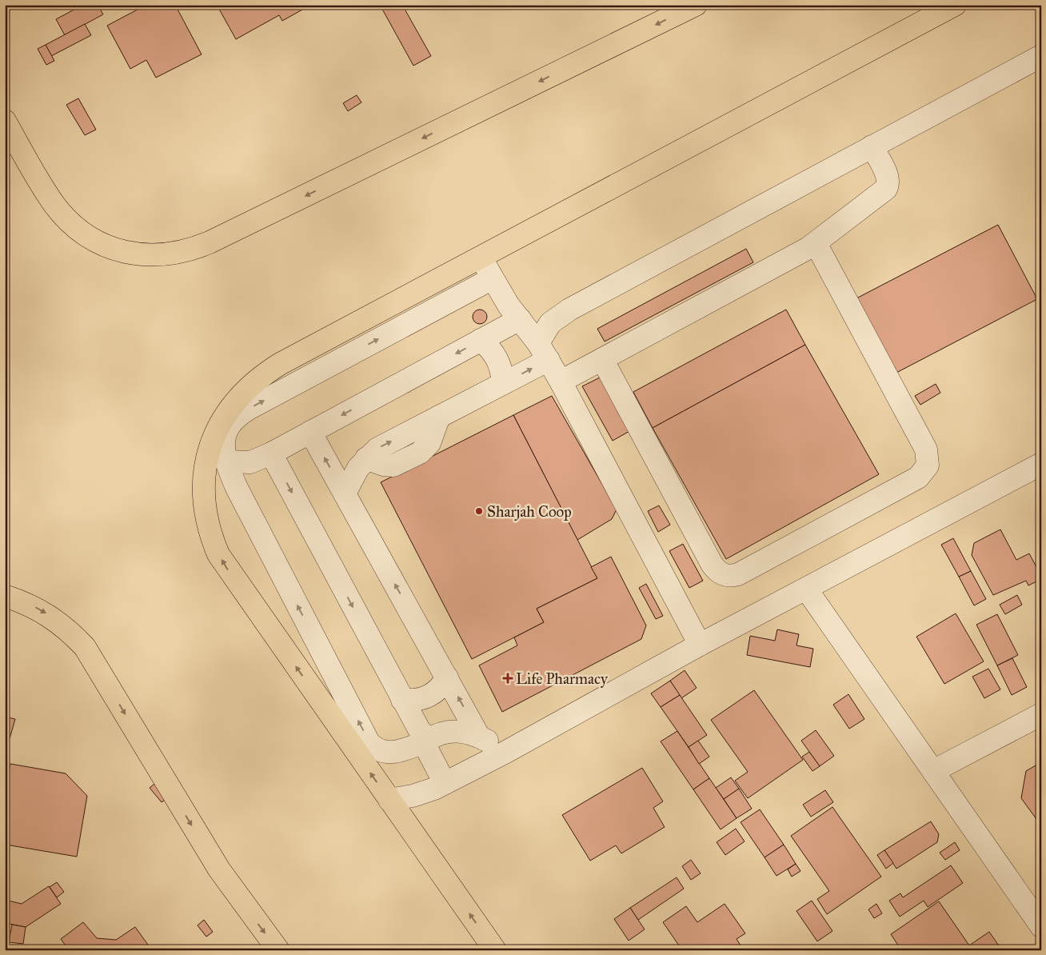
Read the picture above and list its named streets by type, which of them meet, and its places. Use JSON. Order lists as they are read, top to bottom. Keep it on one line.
{"places":{"other":["Sharjah Coop"],"health":["Life Pharmacy"]}}
